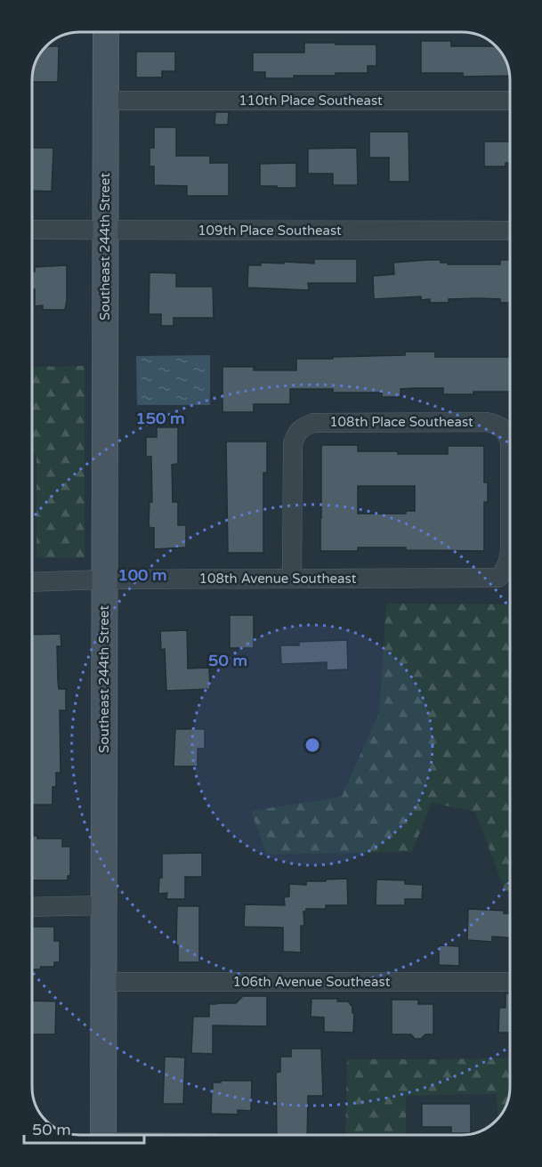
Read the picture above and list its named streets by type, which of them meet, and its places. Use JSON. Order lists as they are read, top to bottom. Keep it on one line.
{"streets":{"street":["110th Place Southeast","109th Place Southeast","Southeast 244th Street","108th Place Southeast","108th Avenue Southeast","106th Avenue Southeast"]},"crossings":[["110th Place Southeast","Southeast 244th Street"],["109th Place Southeast","Southeast 244th Street"],["Southeast 244th Street","108th Avenue Southeast"],["Southeast 244th Street","106th Avenue Southeast"],["108th Place Southeast","108th Avenue Southeast"]],"scale_bar":"50 m","rings":["150 m","100 m","50 m"]}
